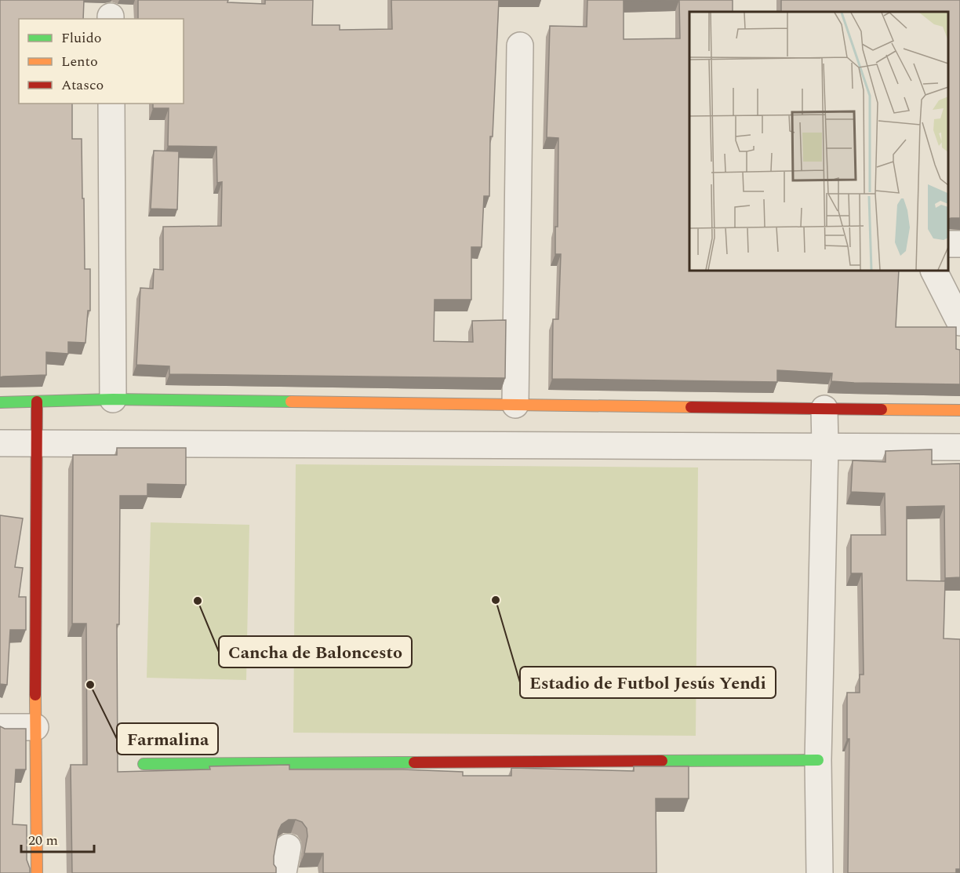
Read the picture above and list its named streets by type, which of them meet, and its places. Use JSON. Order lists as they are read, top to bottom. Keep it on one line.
{"places":["Estadio de Futbol Jesús Yendi","Cancha de Baloncesto","Farmalina"],"legend":["Fluido","Lento","Atasco"],"scale_bar":"20 m"}
